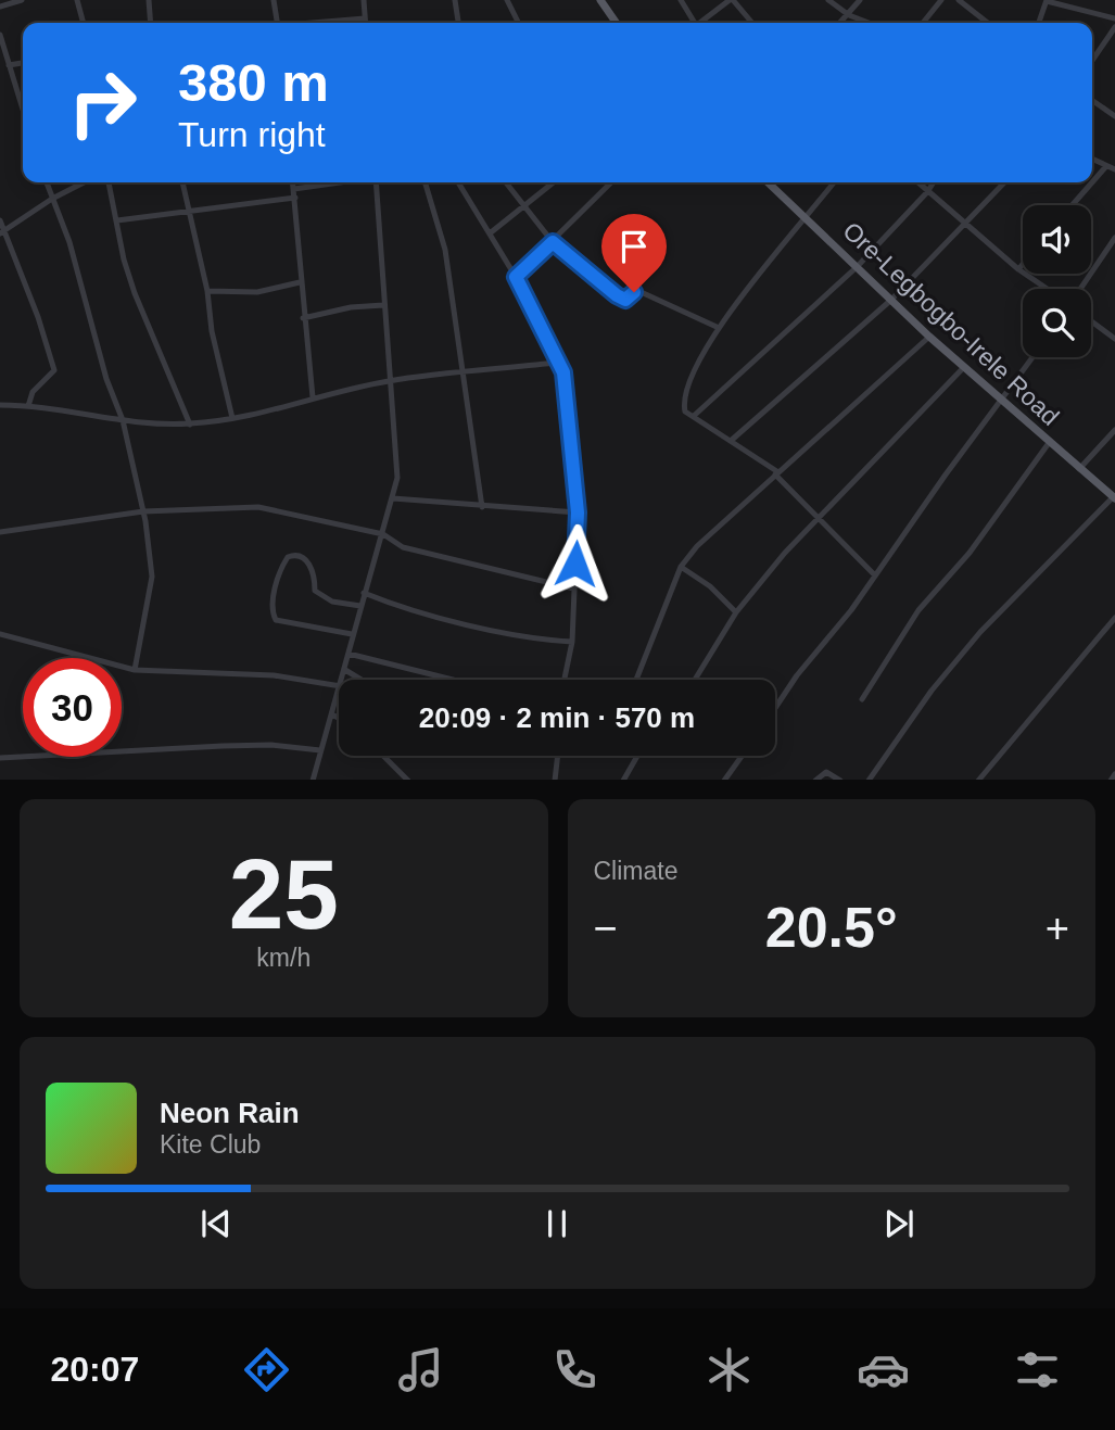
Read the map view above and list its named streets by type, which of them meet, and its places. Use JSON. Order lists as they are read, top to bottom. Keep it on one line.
{"streets":{"main road":["Ore-Legbogbo-Irele Road"]},"page":{"turn":["380 m","Turn right"],"limit":"30","trip":"20:09 · 2 min · 570 m","tile":[["25","km/h"],"Climate"],"heat":["−","20.5°","+"],"song":["Neon Rain","Kite Club"],"tabs":"20:07"}}
